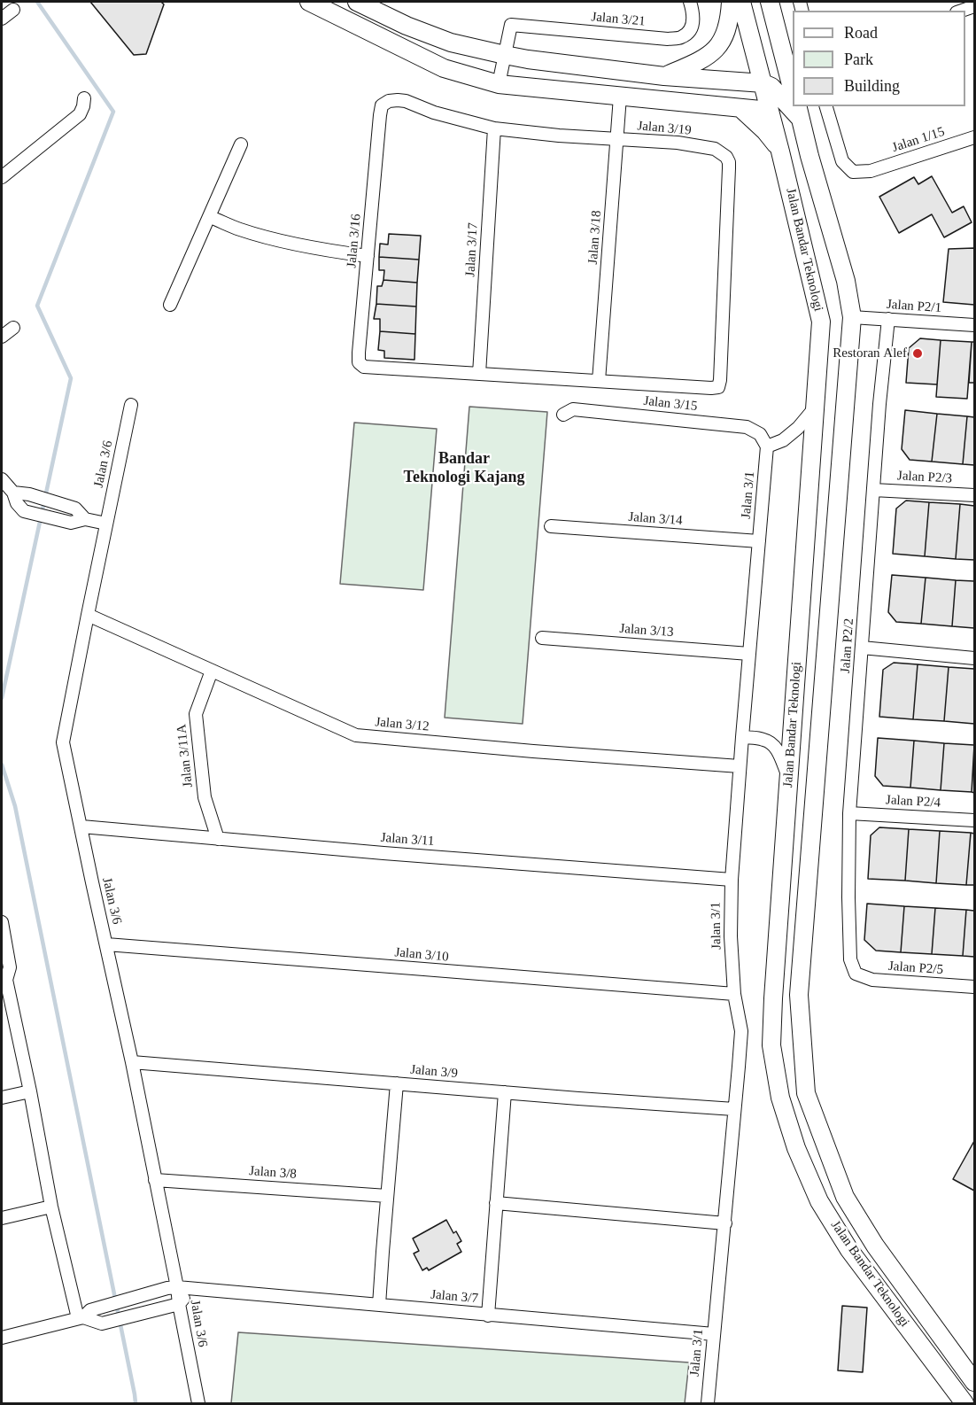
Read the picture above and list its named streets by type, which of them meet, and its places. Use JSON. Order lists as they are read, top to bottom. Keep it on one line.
{"streets":{"street":["Jalan 3/21","Jalan 3/19","Jalan 1/15","Jalan 3/18","Jalan 3/16","Jalan 3/17","Jalan Bandar Teknologi","Jalan P2/1","Jalan 3/15","Jalan 3/6","Jalan P2/3","Jalan 3/1","Jalan 3/14","Jalan 3/13","Jalan P2/2","Jalan 3/12","Jalan 3/11A","Jalan P2/4","Jalan 3/11","Jalan 3/10","Jalan P2/5","Jalan 3/9","Jalan 3/8","Jalan 3/7"]},"crossings":[["Jalan 3/19","Jalan 3/18"],["Jalan 3/19","Jalan 3/16"],["Jalan 3/19","Jalan 3/17"],["Jalan 3/16","Jalan 3/17"],["Jalan Bandar Teknologi","Jalan P2/1"],["Jalan P2/1","Jalan P2/2"],["Jalan 3/15","Jalan 3/1"],["Jalan 3/6","Jalan 3/12"],["Jalan 3/6","Jalan 3/11"],["Jalan 3/6","Jalan 3/10"],["Jalan 3/6","Jalan 3/9"],["Jalan 3/6","Jalan 3/8"],["Jalan 3/6","Jalan 3/7"],["Jalan P2/3","Jalan P2/2"],["Jalan 3/1","Jalan 3/14"],["Jalan 3/1","Jalan 3/13"],["Jalan 3/1","Jalan 3/12"],["Jalan 3/1","Jalan 3/11"],["Jalan 3/1","Jalan 3/10"],["Jalan 3/1","Jalan 3/9"],["Jalan 3/1","Jalan 3/7"],["Jalan P2/2","Jalan P2/4"],["Jalan P2/2","Jalan P2/5"],["Jalan 3/12","Jalan 3/11A"],["Jalan 3/11A","Jalan 3/11"]],"districts":["Bandar Teknologi Kajang"],"places":["Restoran Alef"],"legend":["Road","Park","Building"]}
